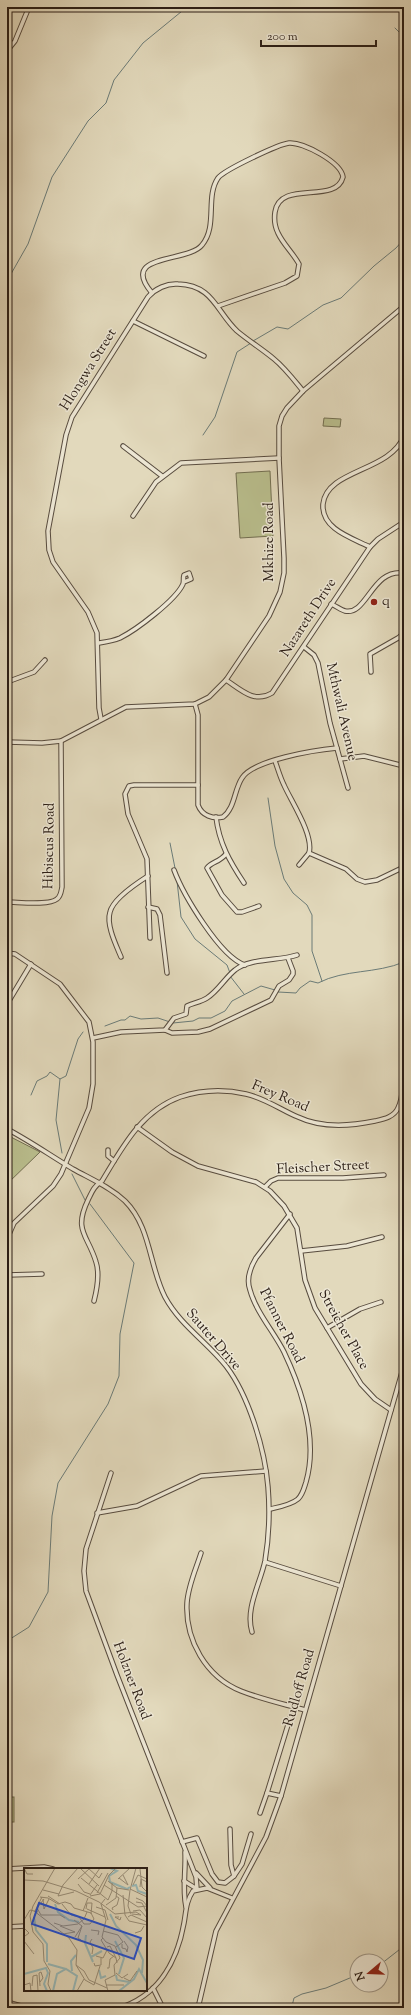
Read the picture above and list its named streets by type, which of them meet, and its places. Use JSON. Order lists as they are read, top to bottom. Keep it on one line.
{"streets":{"street":["Hlongwa Street","Mkhize Road","Nazareth Drive","Mthwali Avenue","Hibiscus Road","Frey Road","Fleischer Street","Pfanner Road","Streicher Place","Sauter Drive","Holzner Road","Rudloff Road"]},"crossings":[["Mkhize Road","Nazareth Drive"],["Nazareth Drive","Mthwali Avenue"],["Frey Road","Fleischer Street"],["Frey Road","Sauter Drive"],["Fleischer Street","Streicher Place"],["Pfanner Road","Streicher Place"],["Pfanner Road","Sauter Drive"],["Streicher Place","Rudloff Road"]],"places":["q"],"scale_bar":"200 m","north":"left"}
